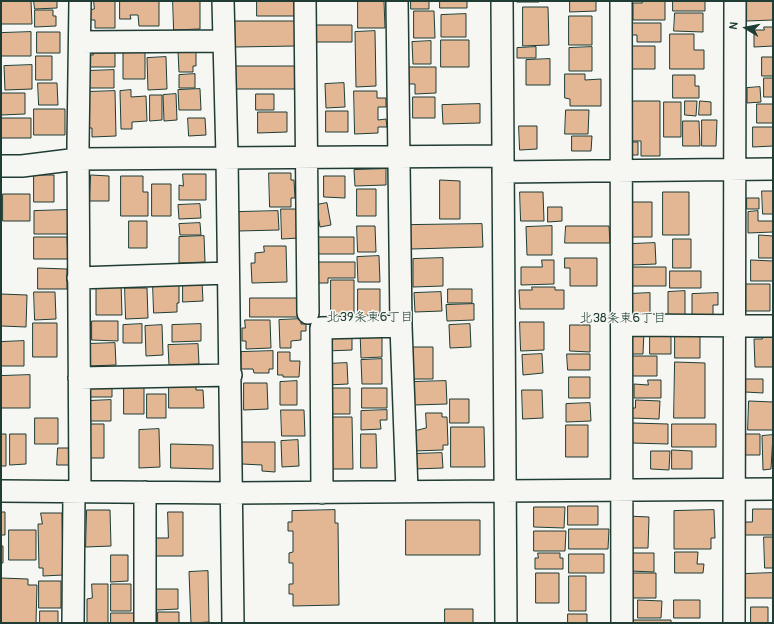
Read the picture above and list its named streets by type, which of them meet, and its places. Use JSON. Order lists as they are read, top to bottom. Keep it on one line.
{"districts":["北39条東6丁目","北38条東6丁目"],"north":"left"}
